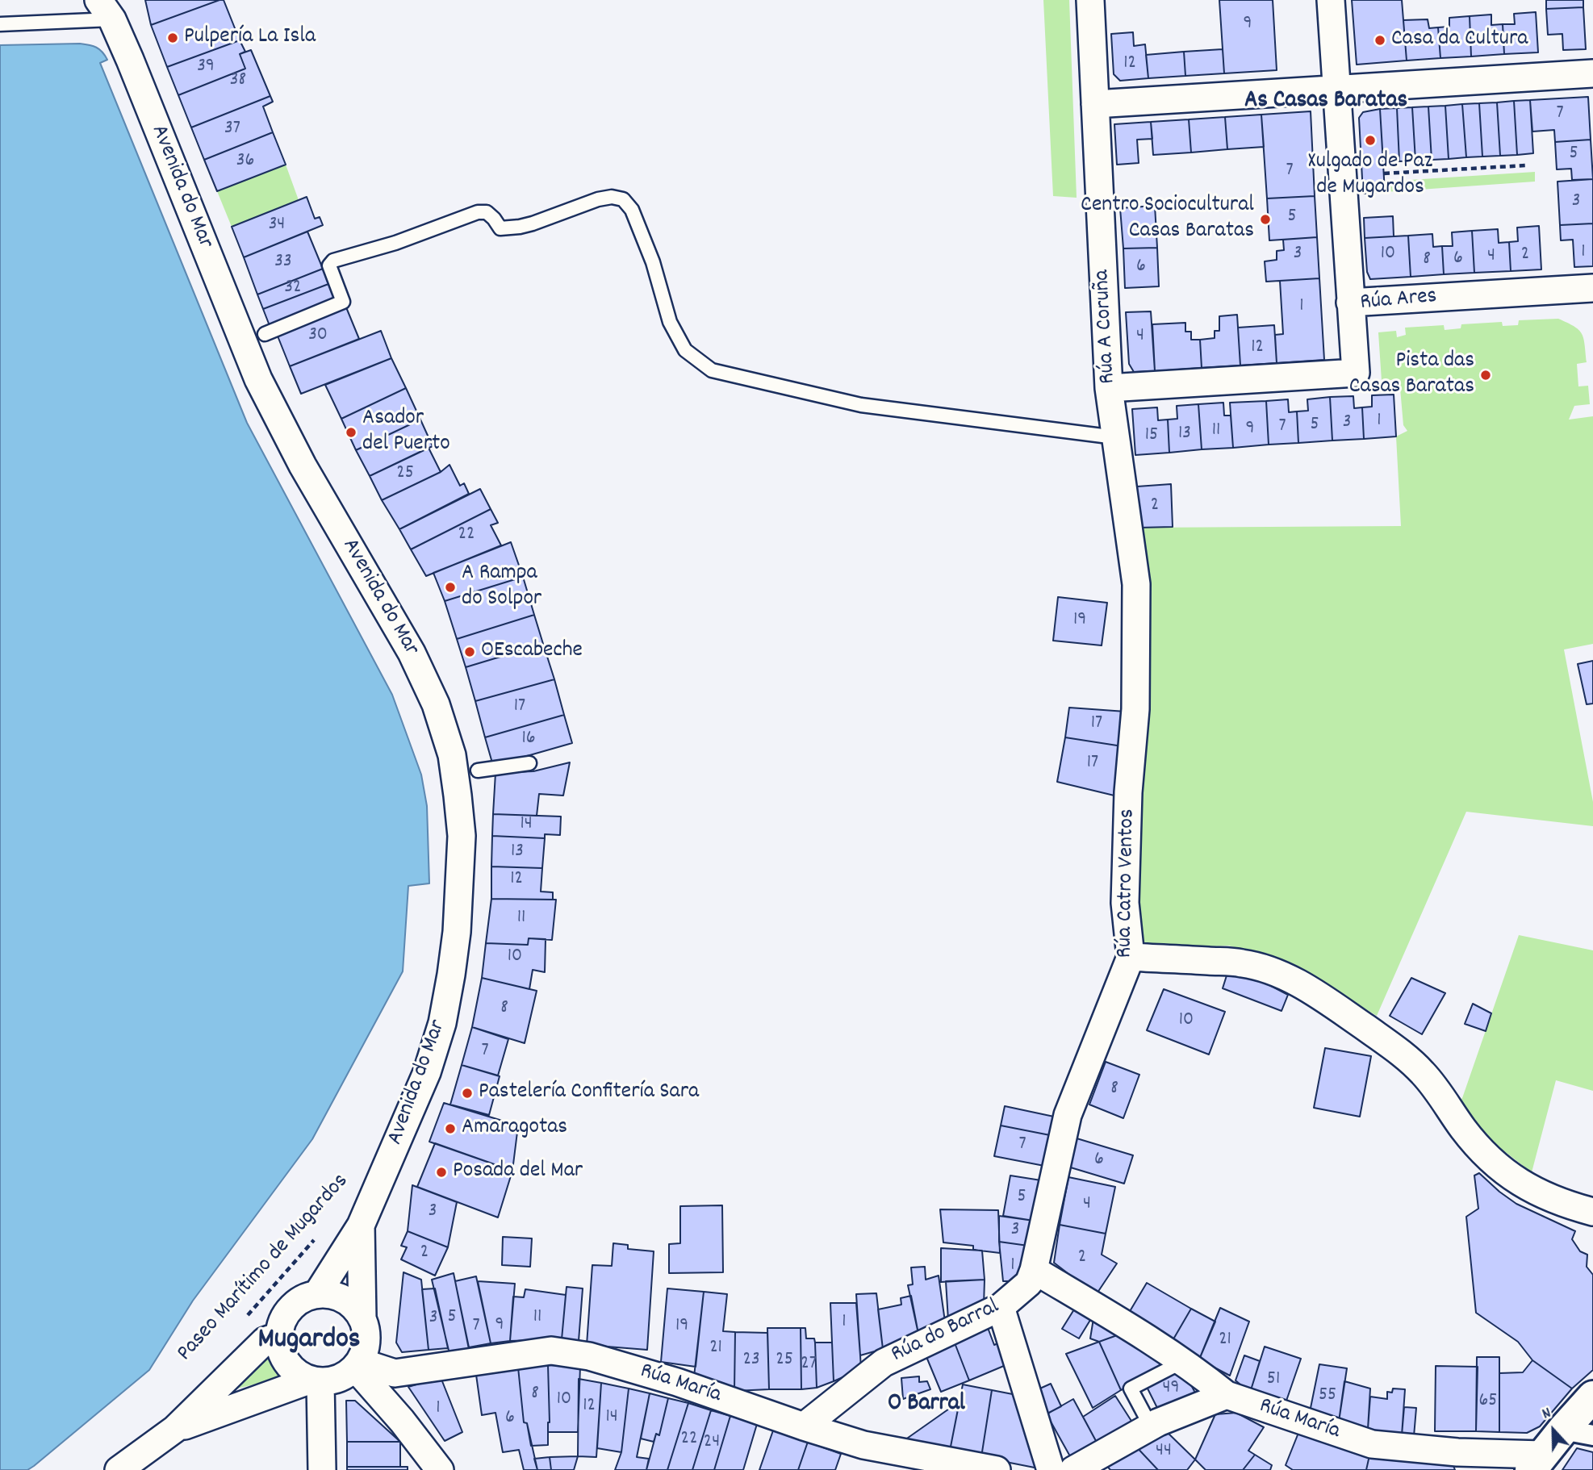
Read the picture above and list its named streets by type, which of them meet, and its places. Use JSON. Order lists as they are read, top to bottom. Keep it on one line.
{"streets":{"street":["Avenida do Mar","Rúa Ares","Rúa A Coruña","Rúa Catro Ventos","Rúa do Barral","Rúa María"],"path":["Paseo Marítimo de Mugardos"]},"crossings":[["Avenida do Mar","Rúa María"],["Rúa Ares","Rúa A Coruña"],["Rúa A Coruña","Rúa Catro Ventos"],["Rúa Catro Ventos","Rúa do Barral"],["Rúa do Barral","Rúa María"]],"districts":["As Casas Baratas","Mugardos","O Barral"],"places":["Pulpería La Isla","Casa da Cultura","Xulgado de Paz de Mugardos","Centro Sociocultural Casas Baratas","Pista das Casas Baratas","Asador del Puerto","A Rampa do Solpor","OEscabeche","Pastelería Confitería Sara","Amaragotas","Posada del Mar"],"house_numbers":["9","12","39","38","7","37","5","36","7","3","5","34","1","3","10","2","4","6","8","33","6","32","1","30","4","12","1","3","5","7","9","11","13","15","25","2","22","19","17","17","16","17","14","13","12","11","10","8","10","7","8","7","6","5","4","3","3","2","2","1","5","11","3","1","9","7","19","21","21","23","25","27","51","49","8","55","10","65","12","1","14","6","22","24","44"],"north":"top"}
